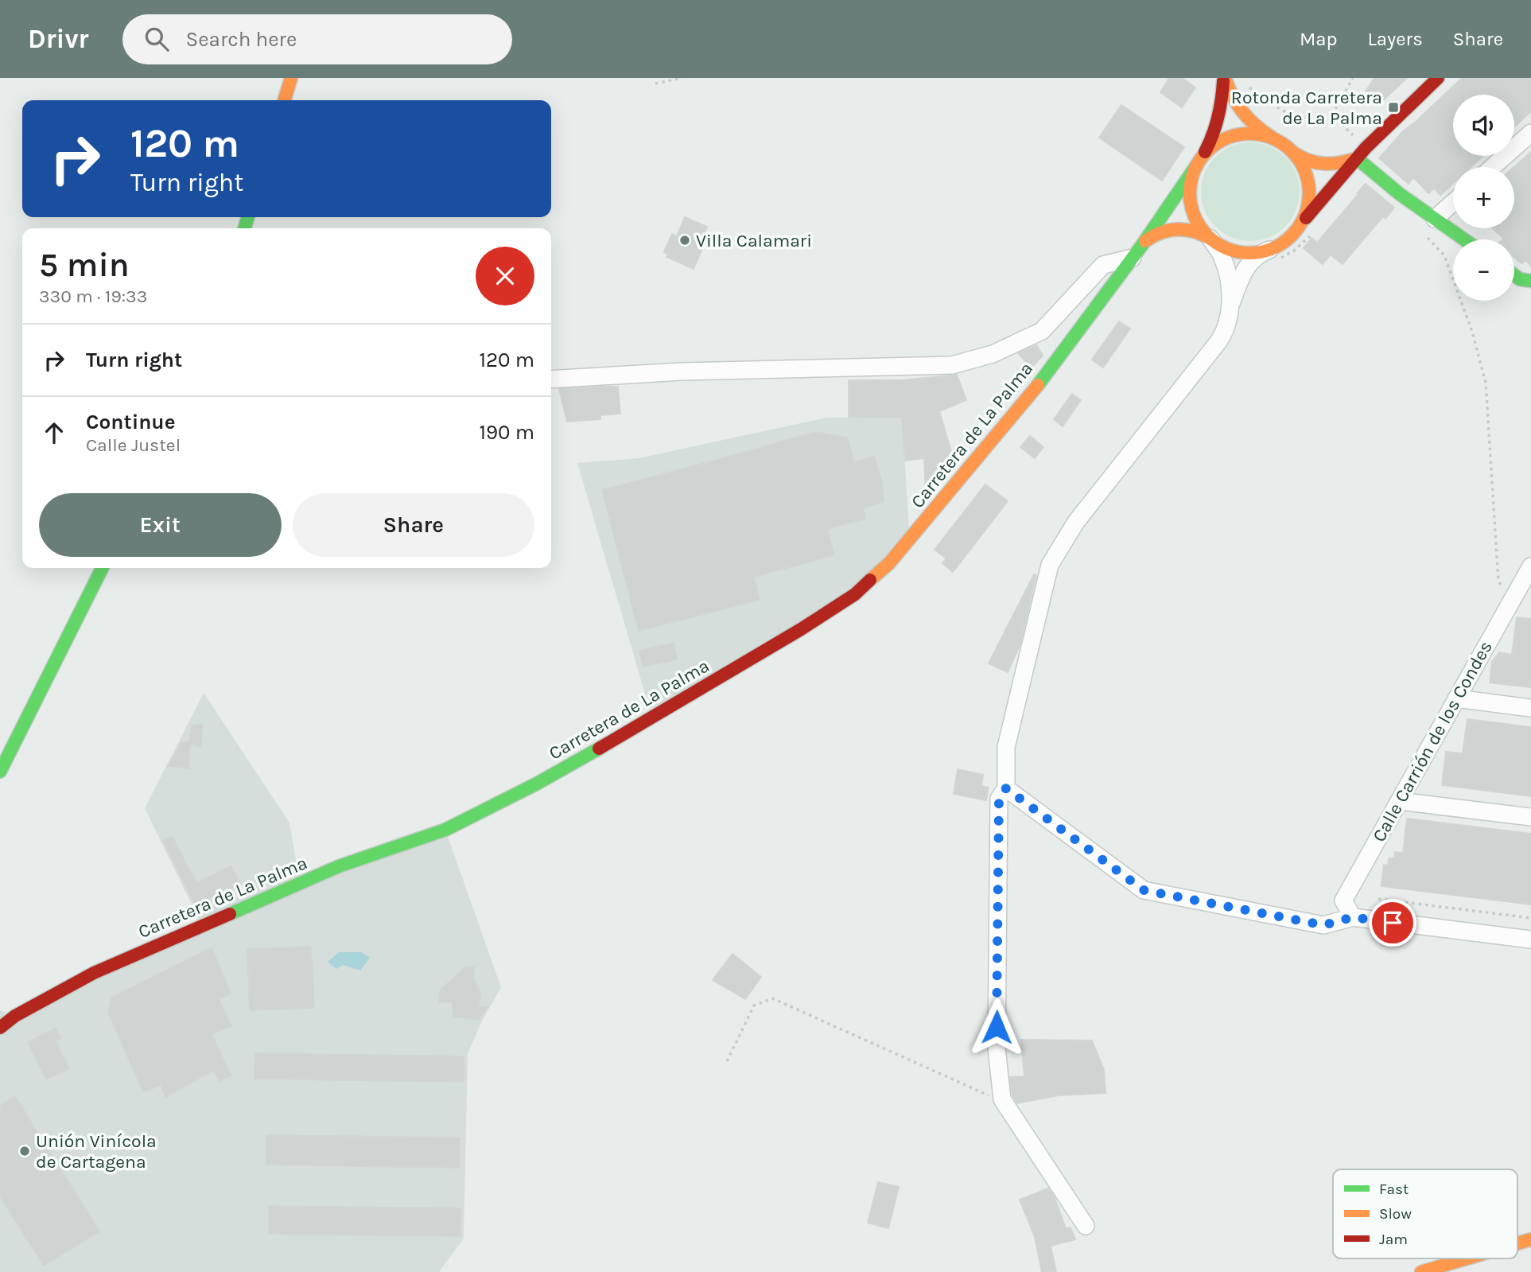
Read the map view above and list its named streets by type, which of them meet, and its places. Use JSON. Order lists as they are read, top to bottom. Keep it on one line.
{"streets":{"main road":["Carretera de La Palma"],"street":["Calle Carrión de los Condes"]},"places":{"transit":["Rotonda Carretera de La Palma"],"other":["Villa Calamari","Unión Vinícola de Cartagena"]},"legend":["Fast","Slow","Jam"],"page":{"header":"Drivr","search":"Search here","nav":["Map","Layers","Share"],"map_buttons":["+","−"],"turn":["120 m","Turn right"],"heading":["5 min","330 m · 19:33"],"list":[{"name":"Turn right","value":"120 m"},{"name":"Continue","note":"Calle Justel","value":"190 m"}],"buttons":["Exit","Share"]}}
